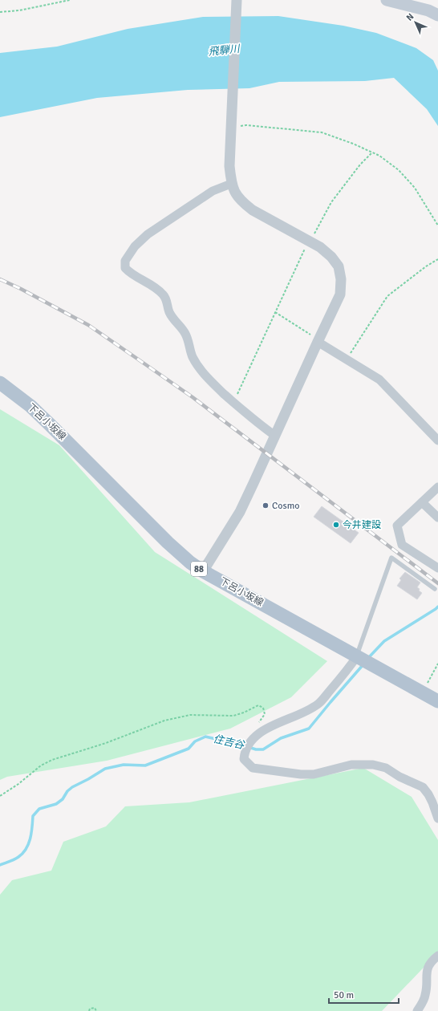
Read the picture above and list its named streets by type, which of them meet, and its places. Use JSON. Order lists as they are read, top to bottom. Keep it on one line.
{"streets":{"main road":["下呂小坂線","88"]},"water":["飛騨川","住吉谷"],"places":["Cosmo","今井建設"],"scale_bar":"50 m","north":"top left"}
